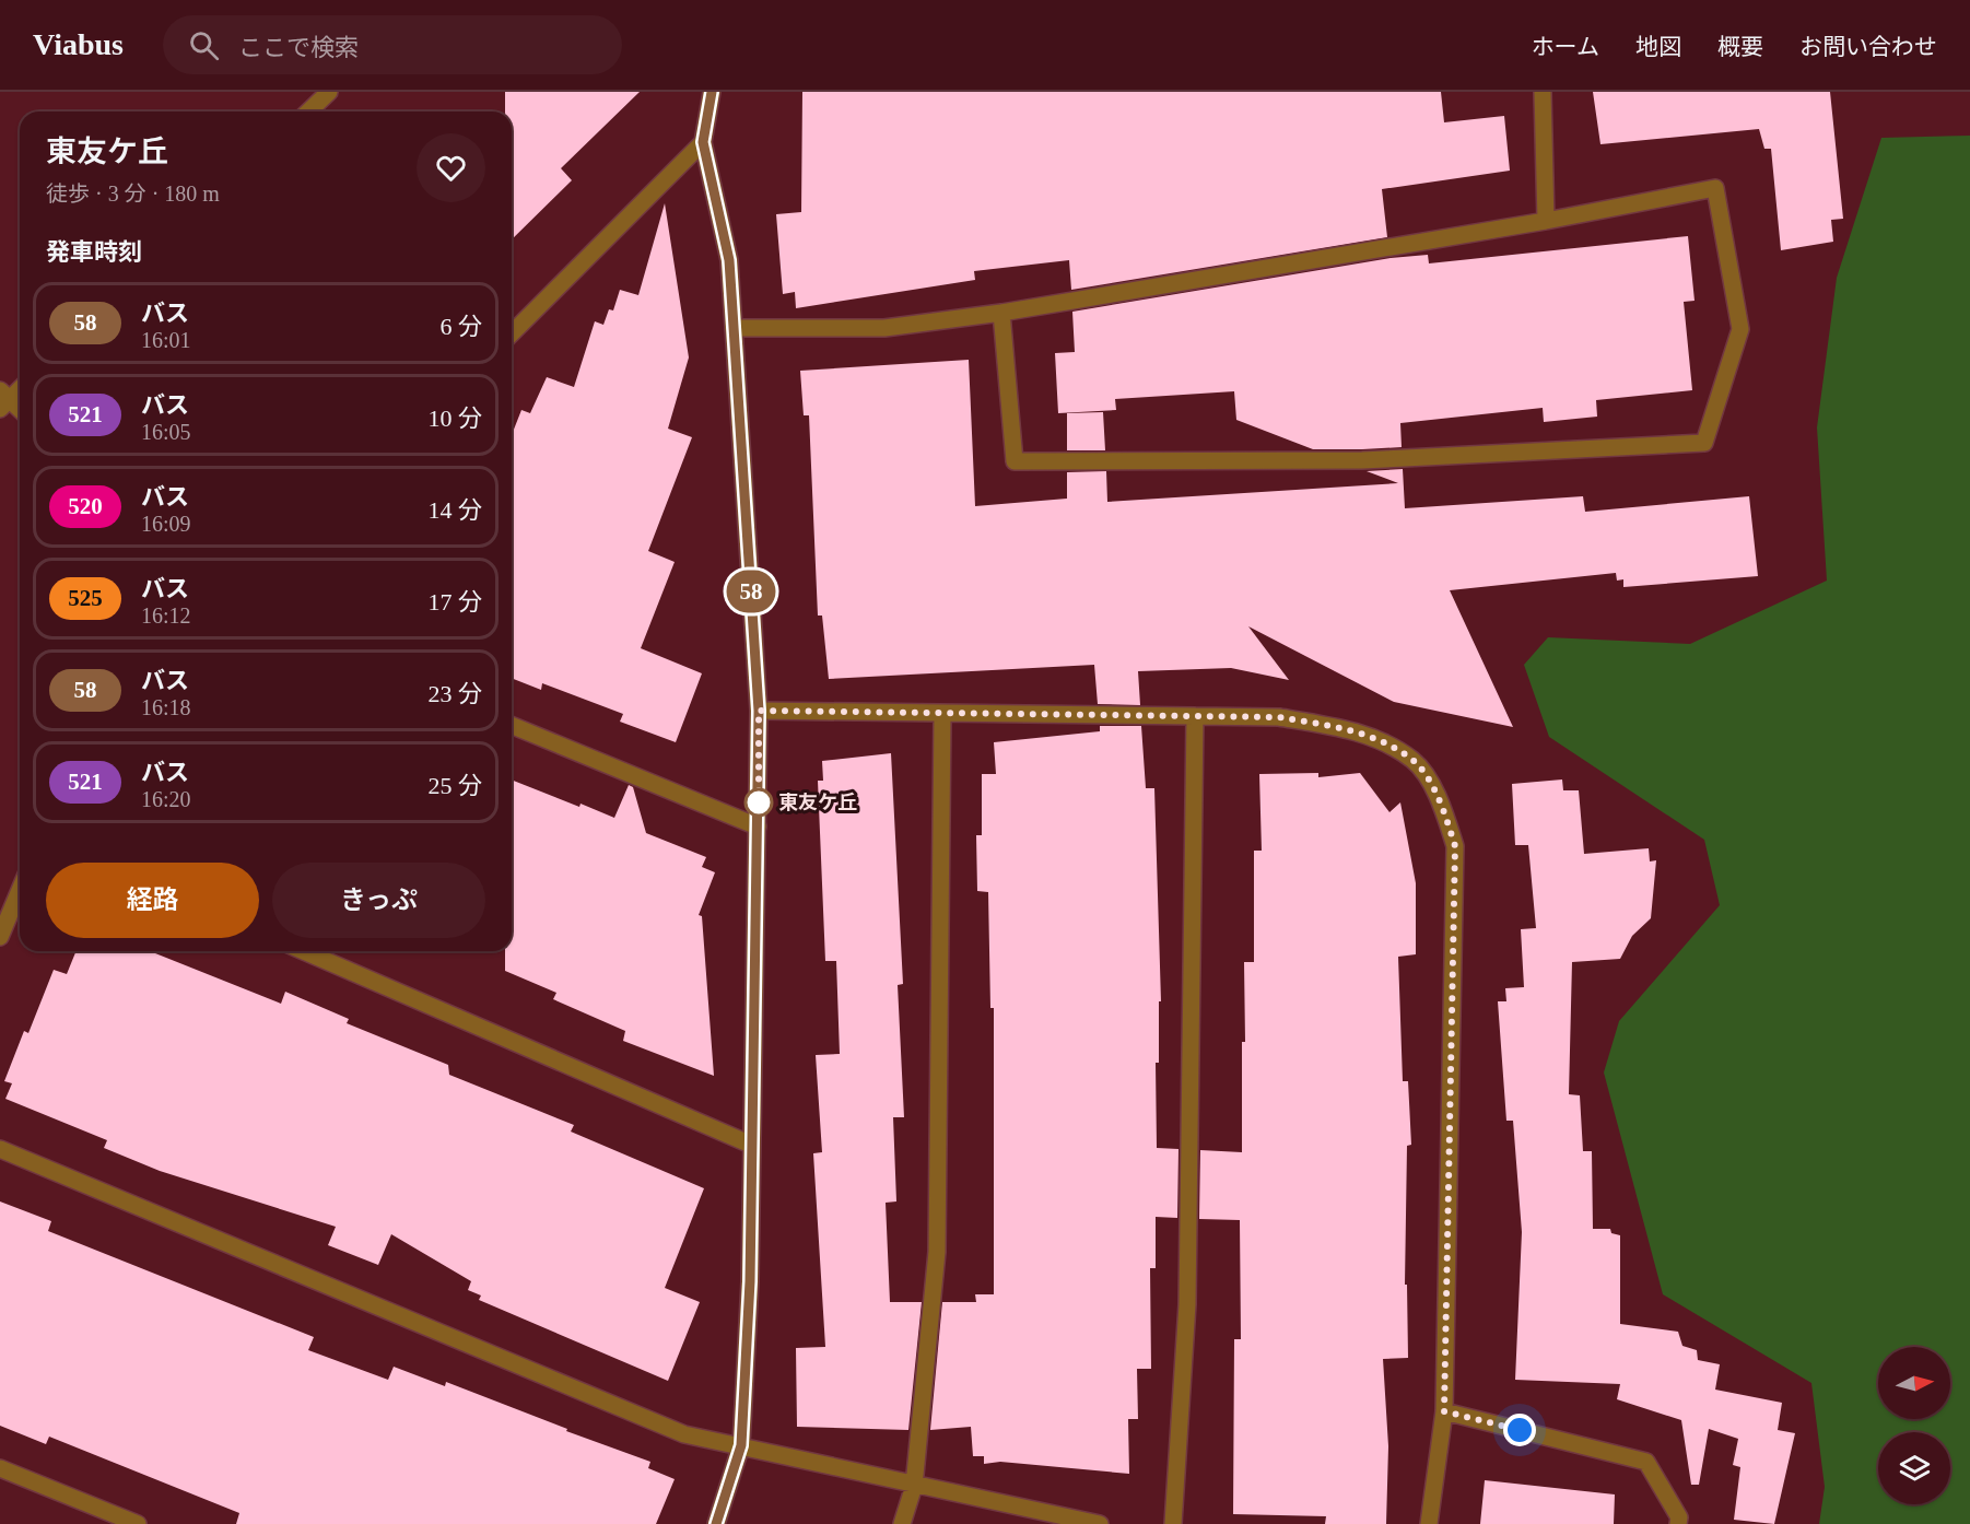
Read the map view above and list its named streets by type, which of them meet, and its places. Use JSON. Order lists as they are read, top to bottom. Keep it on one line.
{"places":["東友ケ丘"],"lines":["bus line 58"],"north":"right","page":{"header":"Viabus","search":"ここで検索","nav":["ホーム","地図","概要","お問い合わせ"],"on_map":"58","heading":[["東友ケ丘","徒歩 · 3 分 · 180 m"],"発車時刻"],"list":[{"mark":"58","name":"バス","note":"16:01","value":"6 分"},{"mark":"521","name":"バス","note":"16:05","value":"10 分"},{"mark":"520","name":"バス","note":"16:09","value":"14 分"},{"mark":"525","name":"バス","note":"16:12","value":"17 分"},{"mark":"58","name":"バス","note":"16:18","value":"23 分"},{"mark":"521","name":"バス","note":"16:20","value":"25 分"}],"buttons":["経路","きっぷ"]}}
